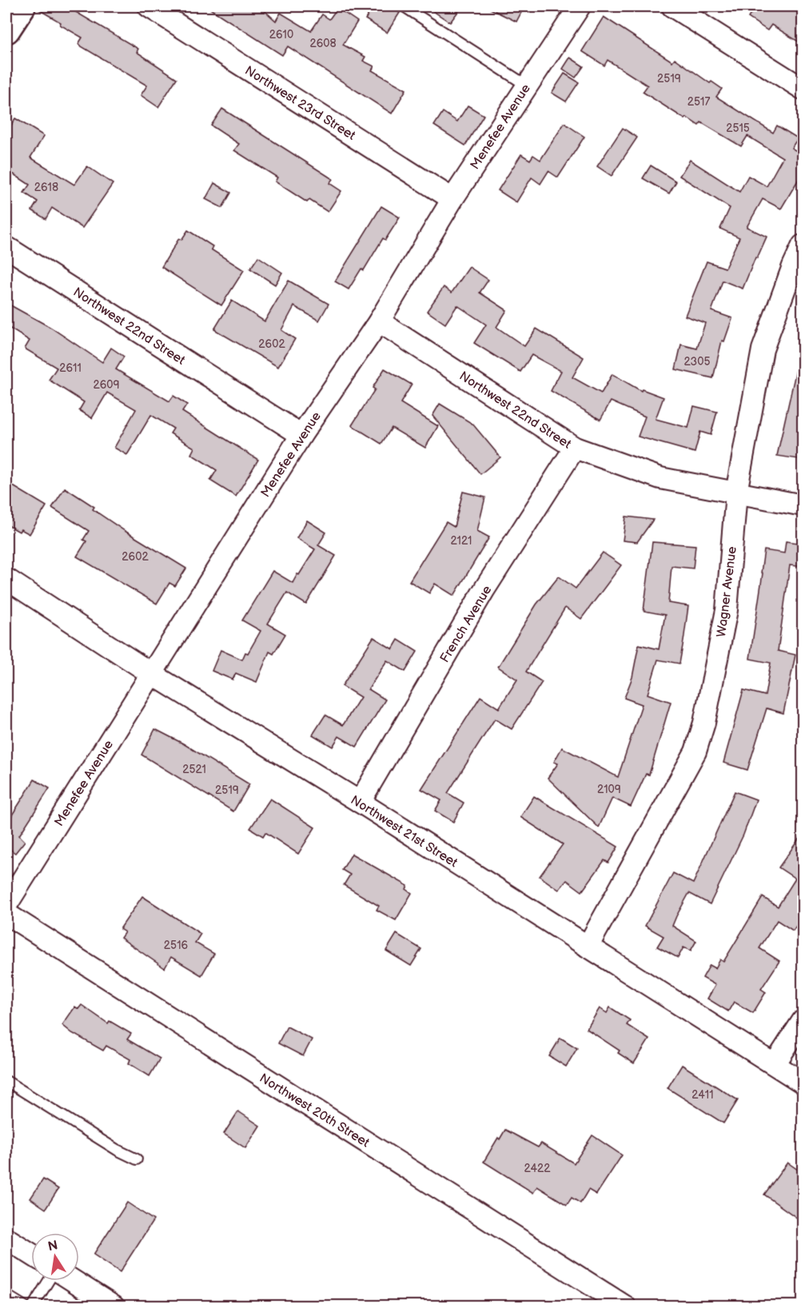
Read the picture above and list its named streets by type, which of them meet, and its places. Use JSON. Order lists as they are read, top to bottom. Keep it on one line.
{"streets":{"street":["Northwest 23rd Street","Menefee Avenue","Northwest 22nd Street","Wagner Avenue","French Avenue","Northwest 21st Street","Northwest 20th Street"]},"crossings":[["Northwest 23rd Street","Menefee Avenue"],["Menefee Avenue","Northwest 22nd Street"],["Menefee Avenue","Northwest 21st Street"],["Northwest 22nd Street","Wagner Avenue"],["Northwest 22nd Street","French Avenue"],["Wagner Avenue","Northwest 21st Street"],["French Avenue","Northwest 21st Street"]],"house_numbers":["2610","2608","2519","2517","2515","2618","2602","2305","2611","2609","2121","2602","2521","2109","2519","2516","2411","2422"],"north":"top"}
